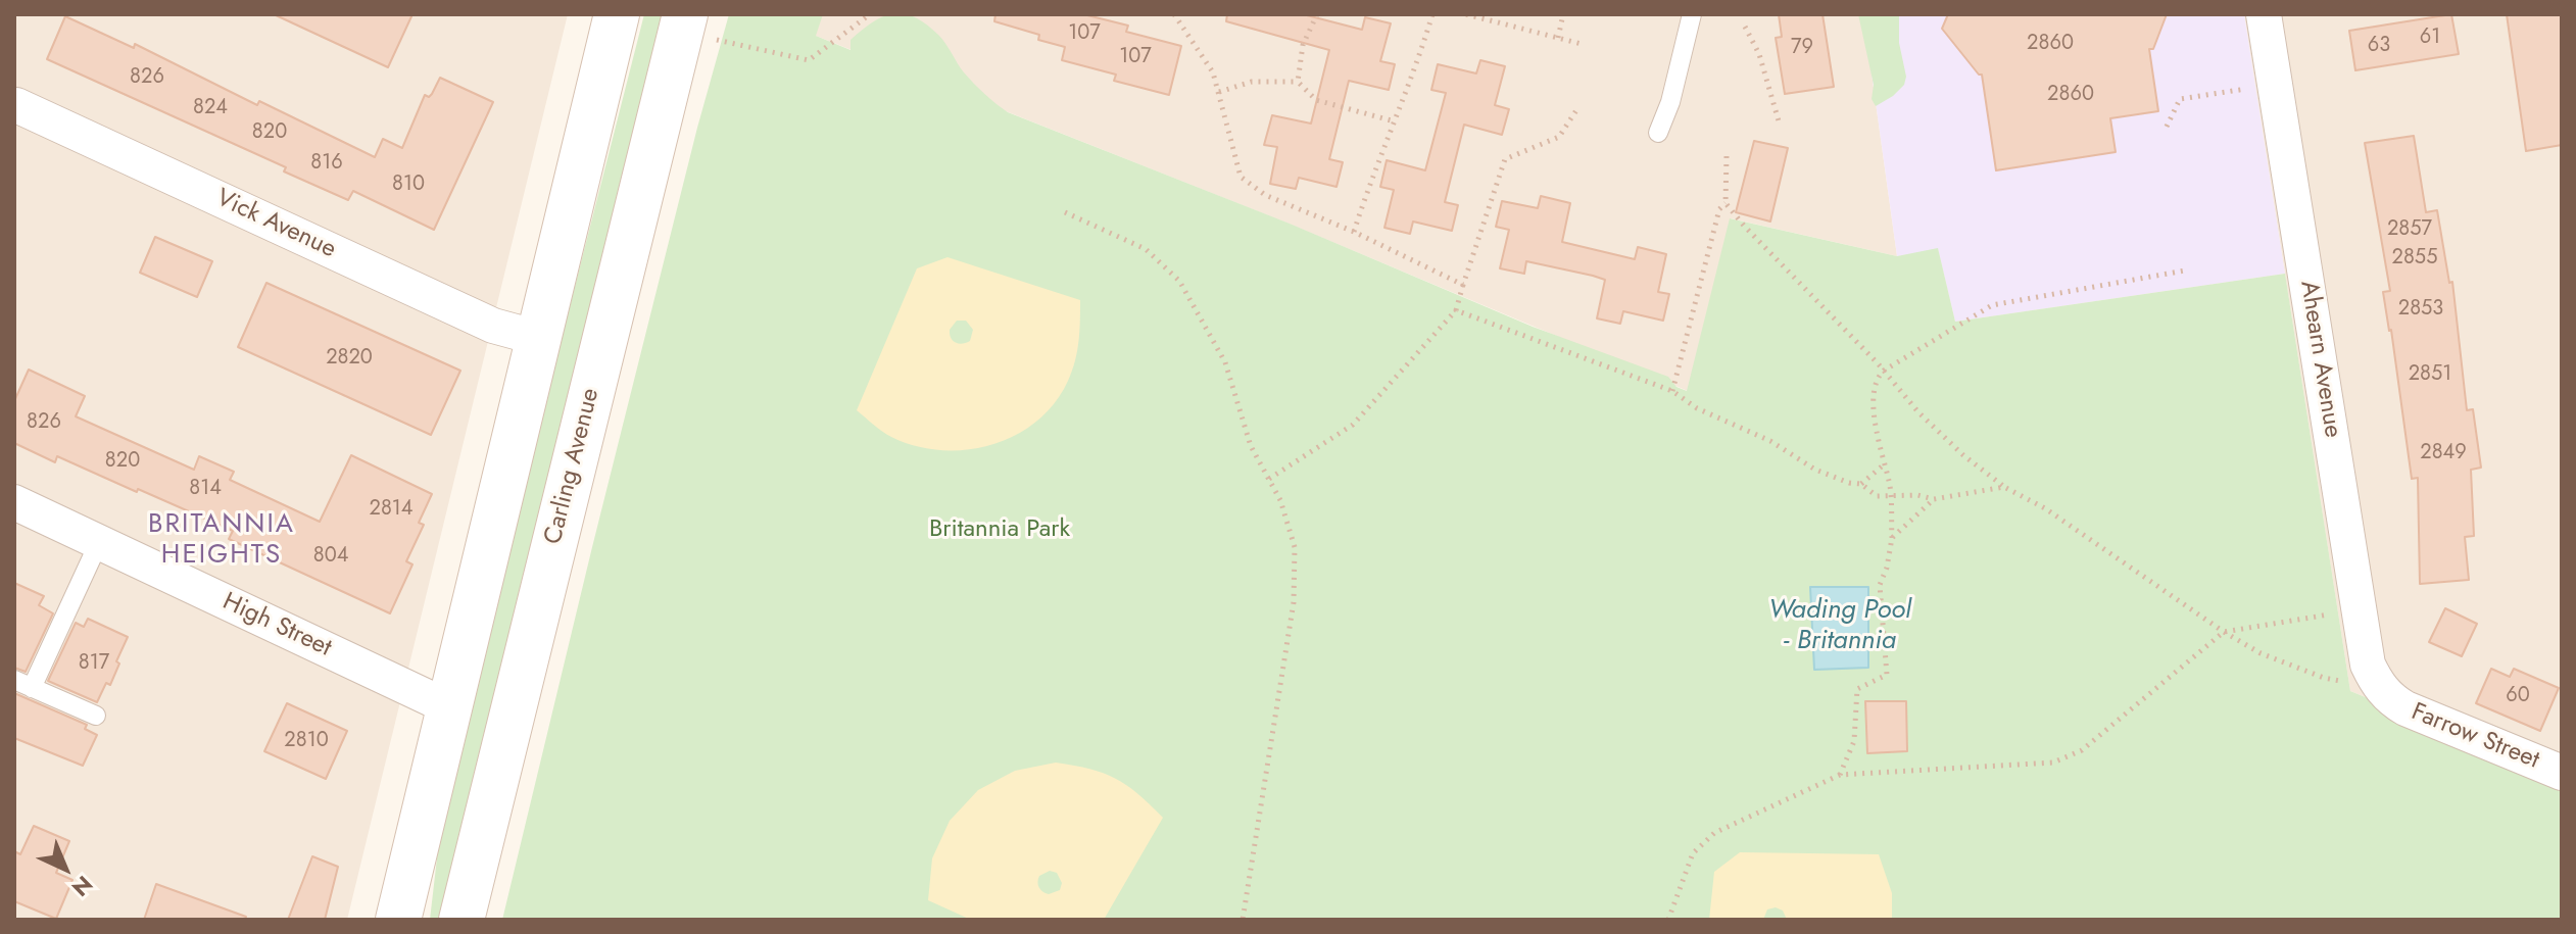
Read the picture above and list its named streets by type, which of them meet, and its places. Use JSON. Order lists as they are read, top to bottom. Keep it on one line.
{"streets":{"main road":["Carling Avenue"],"street":["Vick Avenue","Ahearn Avenue","High Street","Farrow Street"]},"crossings":[["Ahearn Avenue","Farrow Street"]],"districts":["BRITANNIA HEIGHTS"],"water":["Wading Pool - Britannia"],"parks":["Britannia Park"],"house_numbers":["107","61","2860","63","79","107","826","2860","824","820","816","810","2857","2855","2853","2820","2851","826","2849","820","814","2814","804","817","60","2810"],"north":"bottom right"}
